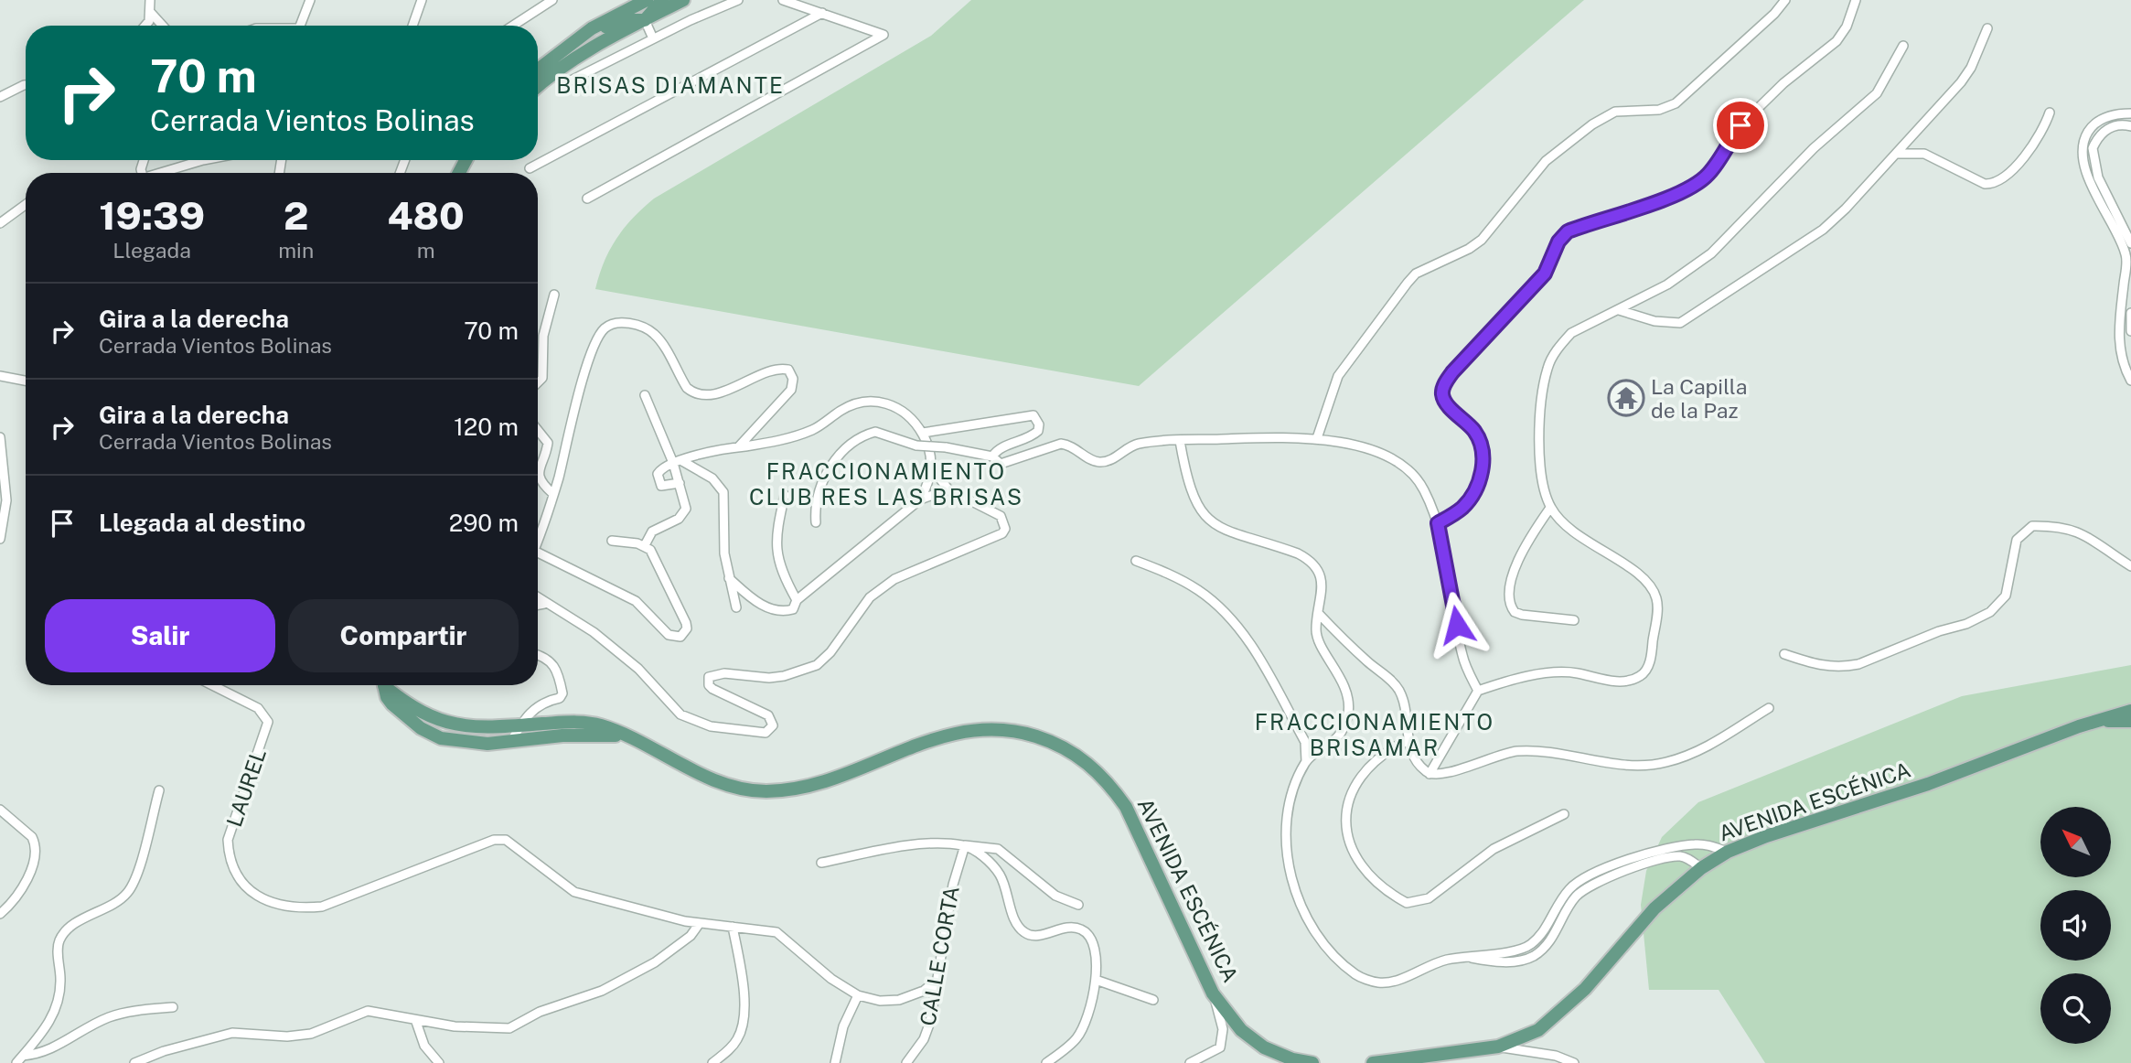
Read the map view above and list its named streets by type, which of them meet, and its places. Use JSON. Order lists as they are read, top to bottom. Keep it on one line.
{"streets":{"main road":["AVENIDA ESCÉNICA"],"street":["LAUREL","CALLE CORTA"]},"districts":["BRISAS DIAMANTE","FRACCIONAMIENTO CLUB RES LAS BRISAS","FRACCIONAMIENTO BRISAMAR"],"places":{"temple":["La Capilla de la Paz"]},"north":"top left","page":{"turn":["70 m","Cerrada Vientos Bolinas"],"eta":["19:39","Llegada","2","min","480","m"],"list":[{"name":"Gira a la derecha","note":"Cerrada Vientos Bolinas","value":"70 m"},{"name":"Gira a la derecha","note":"Cerrada Vientos Bolinas","value":"120 m"},{"name":"Llegada al destino","value":"290 m"}],"buttons":["Salir","Compartir"]}}
